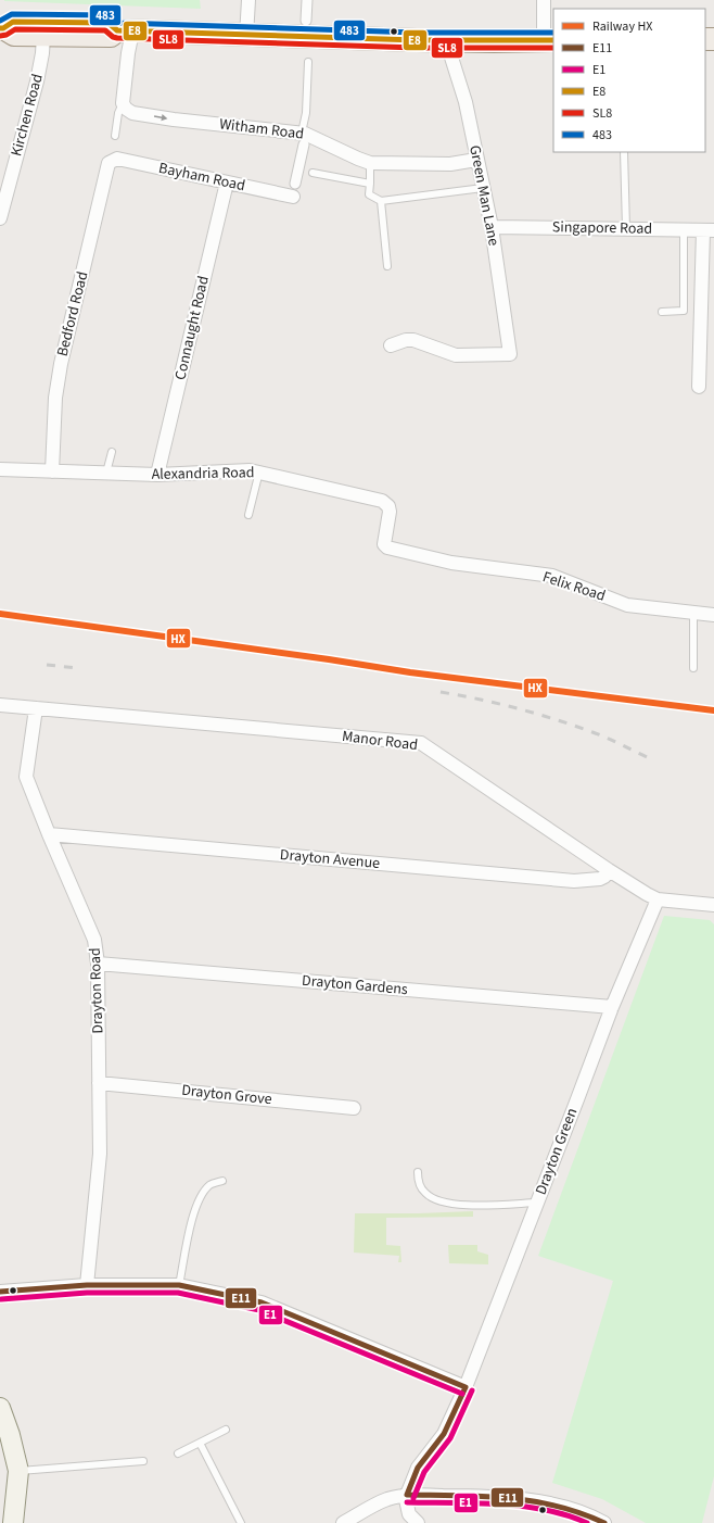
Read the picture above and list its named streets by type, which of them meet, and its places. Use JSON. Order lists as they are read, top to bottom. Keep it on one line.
{"streets":{"street":["Kirchen Road","Witham Road","Bayham Road","Green Man Lane","Singapore Road","Bedford Road","Connaught Road","Alexandria Road","Felix Road","Manor Road","Drayton Avenue","Drayton Gardens","Drayton Road","Drayton Grove","Drayton Green"]},"crossings":[["Witham Road","Green Man Lane"],["Bayham Road","Bedford Road"],["Bayham Road","Connaught Road"],["Green Man Lane","Singapore Road"],["Bedford Road","Alexandria Road"],["Connaught Road","Alexandria Road"],["Alexandria Road","Felix Road"],["Manor Road","Drayton Avenue"],["Manor Road","Drayton Road"],["Manor Road","Drayton Green"],["Drayton Avenue","Drayton Road"],["Drayton Gardens","Drayton Road"],["Drayton Gardens","Drayton Green"],["Drayton Road","Drayton Grove"]],"one_way":["Witham Road"],"lines":["transit line 483","transit line E8","transit line SL8","rail line HX","transit line E11","transit line E1"],"legend":["Railway HX","E11","E1","E8","SL8","483"]}
